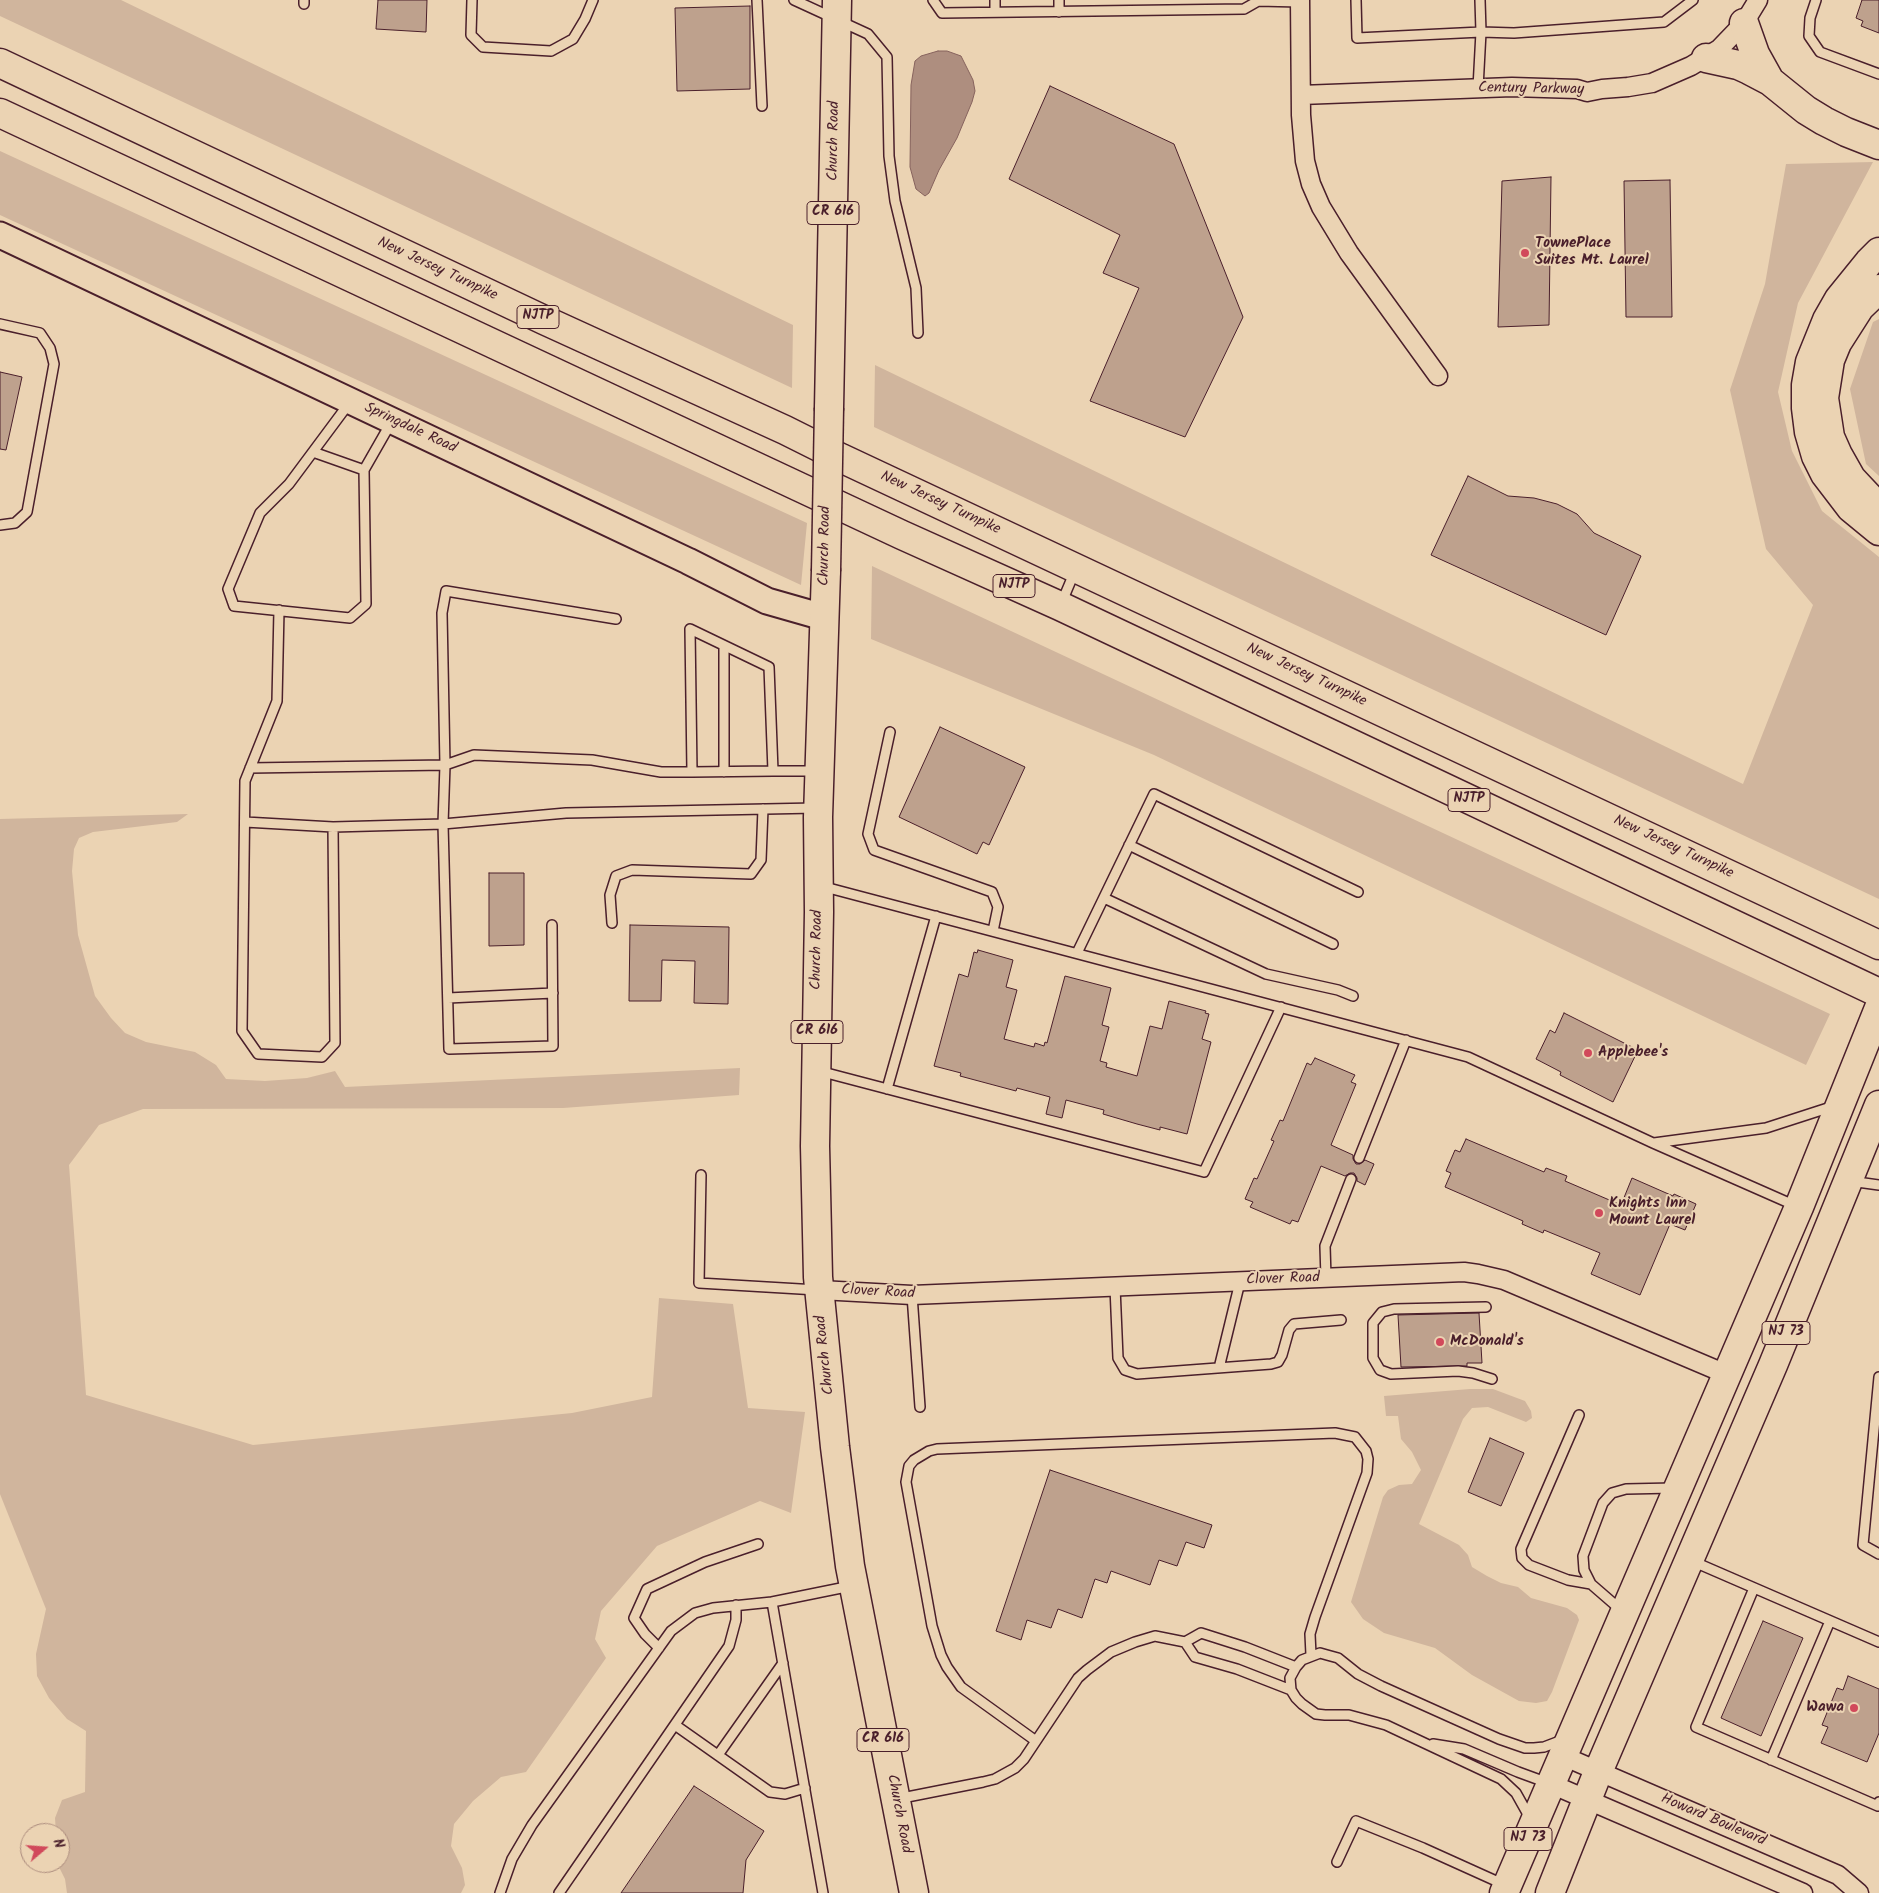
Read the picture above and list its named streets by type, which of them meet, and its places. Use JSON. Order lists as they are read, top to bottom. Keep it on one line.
{"streets":{"main road":["Church Road","CR 616","New Jersey Turnpike","NJTP","Springdale Road","NJ 73"],"street":["Century Parkway","Clover Road","Howard Boulevard"]},"crossings":[["Church Road","Springdale Road"],["Church Road","Clover Road"],["Clover Road","NJ 73"],["NJ 73","Howard Boulevard"]],"places":["TownePlace Suites Mt. Laurel","Applebee's","Knights Inn Mount Laurel","McDonald's","Wawa"],"north":"right"}
